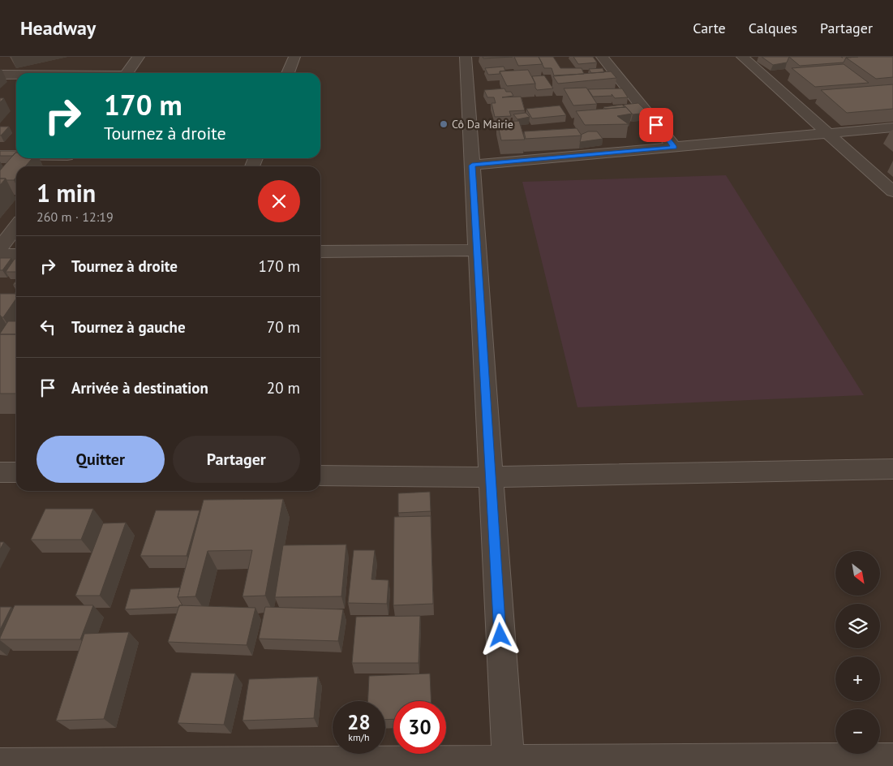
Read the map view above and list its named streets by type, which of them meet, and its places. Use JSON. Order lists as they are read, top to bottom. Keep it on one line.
{"places":["Cô Da Mairie"],"north":"bottom right","page":{"header":"Headway","nav":["Carte","Calques","Partager"],"turn":["170 m","Tournez à droite"],"heading":["1 min","260 m · 12:19"],"list":[{"name":"Tournez à droite","value":"170 m"},{"name":"Tournez à gauche","value":"70 m"},{"name":"Arrivée à destination","value":"20 m"}],"buttons":["Quitter","Partager"],"map_buttons":["+","−"],"speed":"28 km/h","limit":"30"}}
